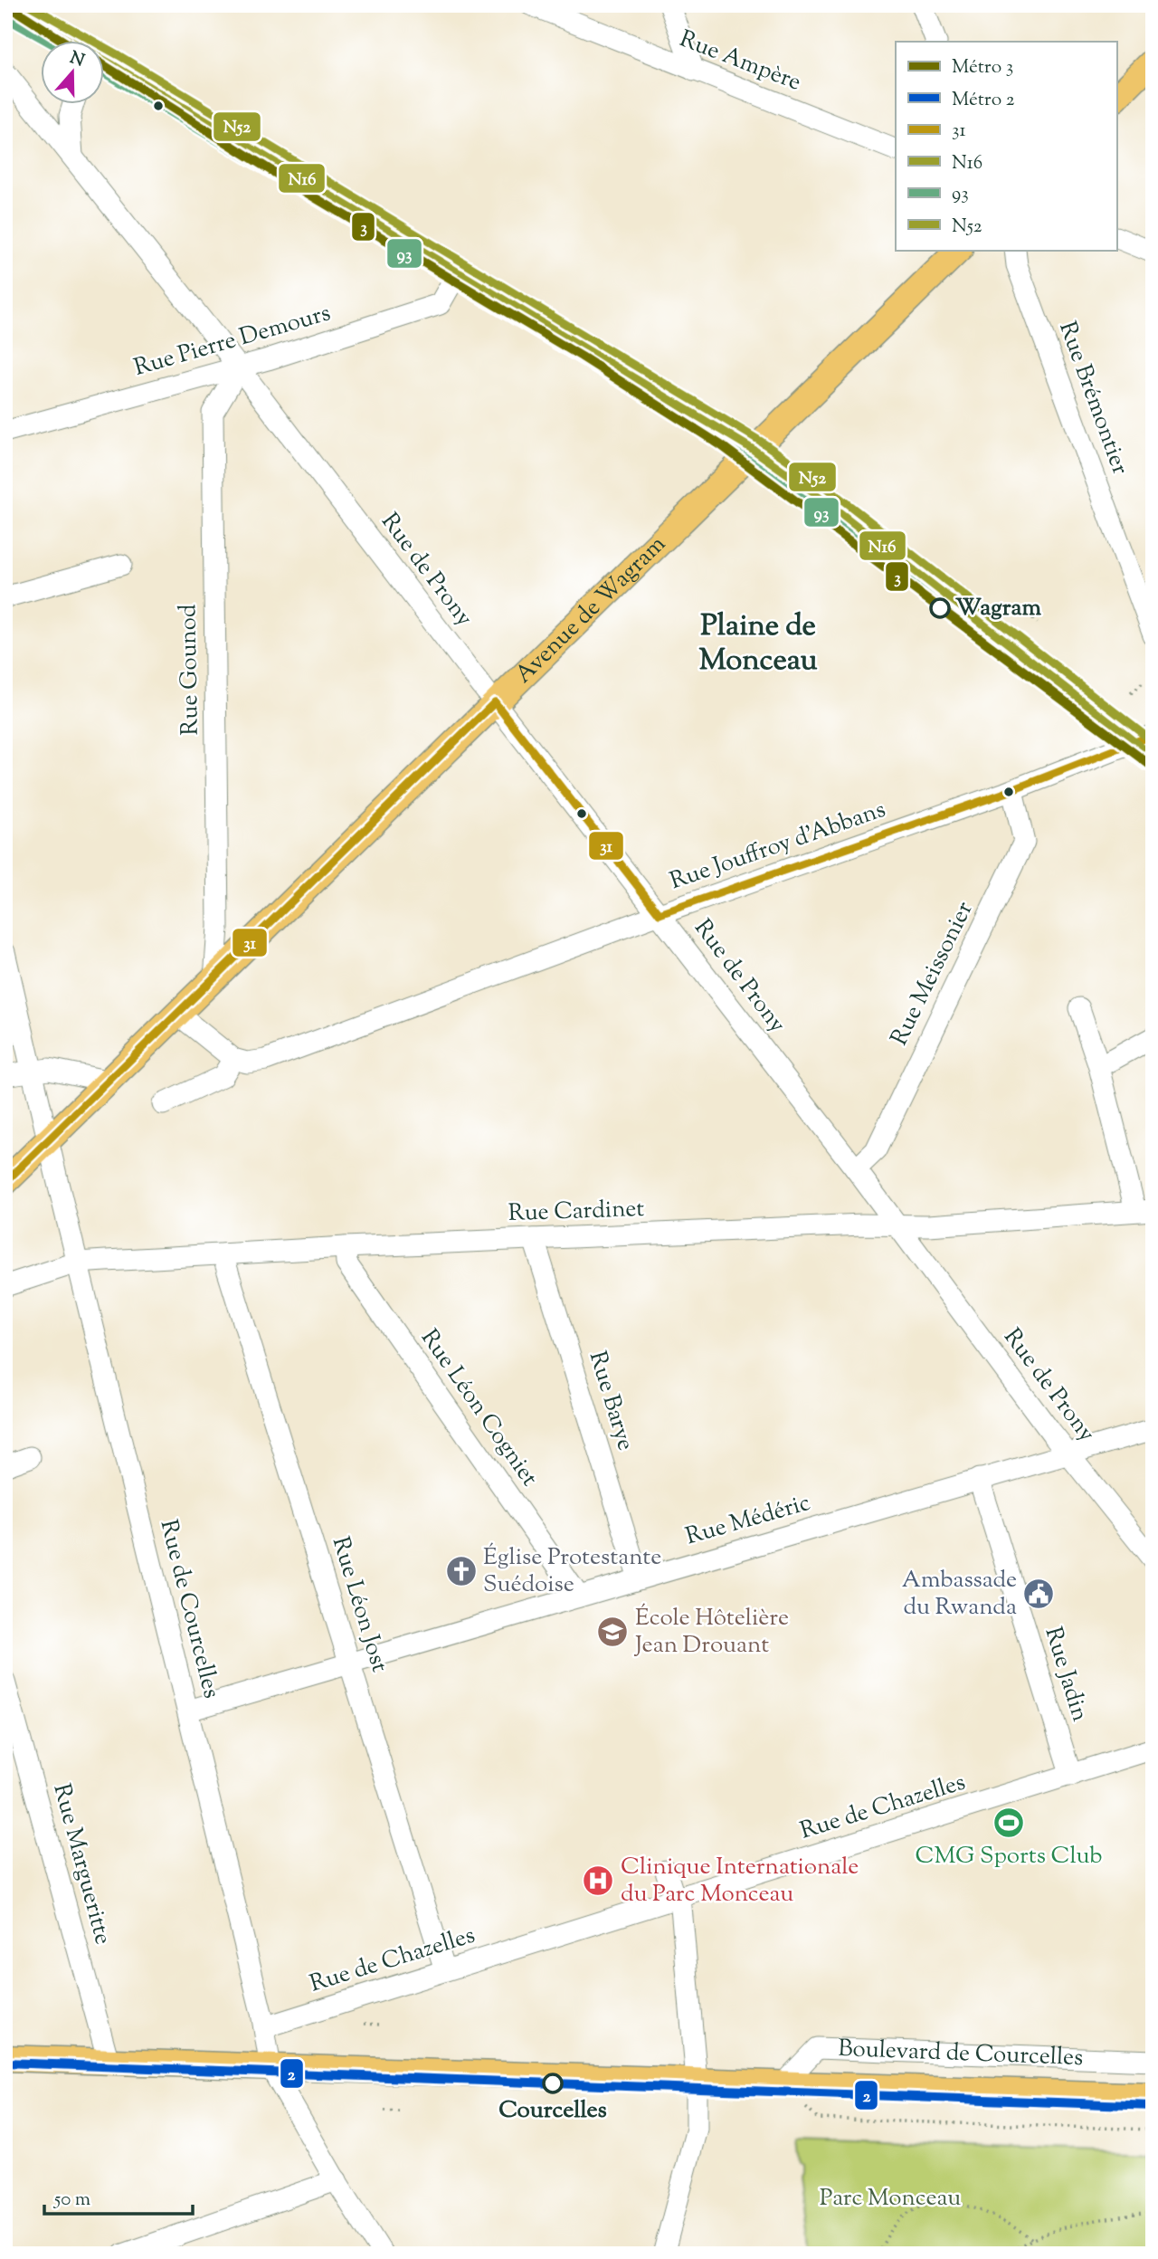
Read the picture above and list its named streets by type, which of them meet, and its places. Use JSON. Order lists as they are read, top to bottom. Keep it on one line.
{"streets":{"main road":["Avenue de Wagram","Boulevard de Courcelles"],"street":["Rue Ampère","Rue Pierre Demours","Rue Brémontier","Rue de Prony","Rue Gounod","Rue Jouffroy d'Abbans","Rue Meissonier","Rue Cardinet","Rue Barye","Rue Léon Cogniet","Rue Médéric","Rue Léon Jost","Rue de Courcelles","Rue Jadin","Rue de Chazelles","Rue Margueritte"]},"crossings":[["Rue Pierre Demours","Rue de Prony"],["Rue Pierre Demours","Rue Gounod"],["Rue de Prony","Avenue de Wagram"],["Rue de Prony","Rue Gounod"],["Rue de Prony","Rue Jouffroy d'Abbans"],["Rue de Prony","Rue Meissonier"],["Rue de Prony","Rue Cardinet"],["Rue de Prony","Rue Médéric"],["Avenue de Wagram","Rue Gounod"],["Avenue de Wagram","Rue de Courcelles"],["Rue Jouffroy d'Abbans","Rue Meissonier"],["Rue Cardinet","Rue Barye"],["Rue Cardinet","Rue Léon Cogniet"],["Rue Cardinet","Rue Léon Jost"],["Rue Cardinet","Rue de Courcelles"],["Rue Barye","Rue Médéric"],["Rue Léon Cogniet","Rue Médéric"],["Rue Médéric","Rue Léon Jost"],["Rue Médéric","Rue de Courcelles"],["Rue Médéric","Rue Jadin"],["Rue Léon Jost","Rue de Chazelles"],["Rue de Courcelles","Rue de Chazelles"],["Rue de Courcelles","Boulevard de Courcelles"],["Rue Jadin","Rue de Chazelles"],["Rue Margueritte","Boulevard de Courcelles"]],"districts":["Plaine de Monceau"],"parks":["Parc Monceau"],"places":{"other":["Wagram","Courcelles"],"church":["Église Protestante Suédoise"],"public building":["Ambassade du Rwanda"],"school or university":["École Hôtelière Jean Drouant"],"sports":["CMG Sports Club"],"hospital":["Clinique Internationale du Parc Monceau"]},"lines":["metro line 3","transit line N16","transit line N52","transit line 93","transit line 31","metro line 2"],"legend":["Métro 3","Métro 2","31","N16","93","N52"],"scale_bar":"50 m","north":"top"}
